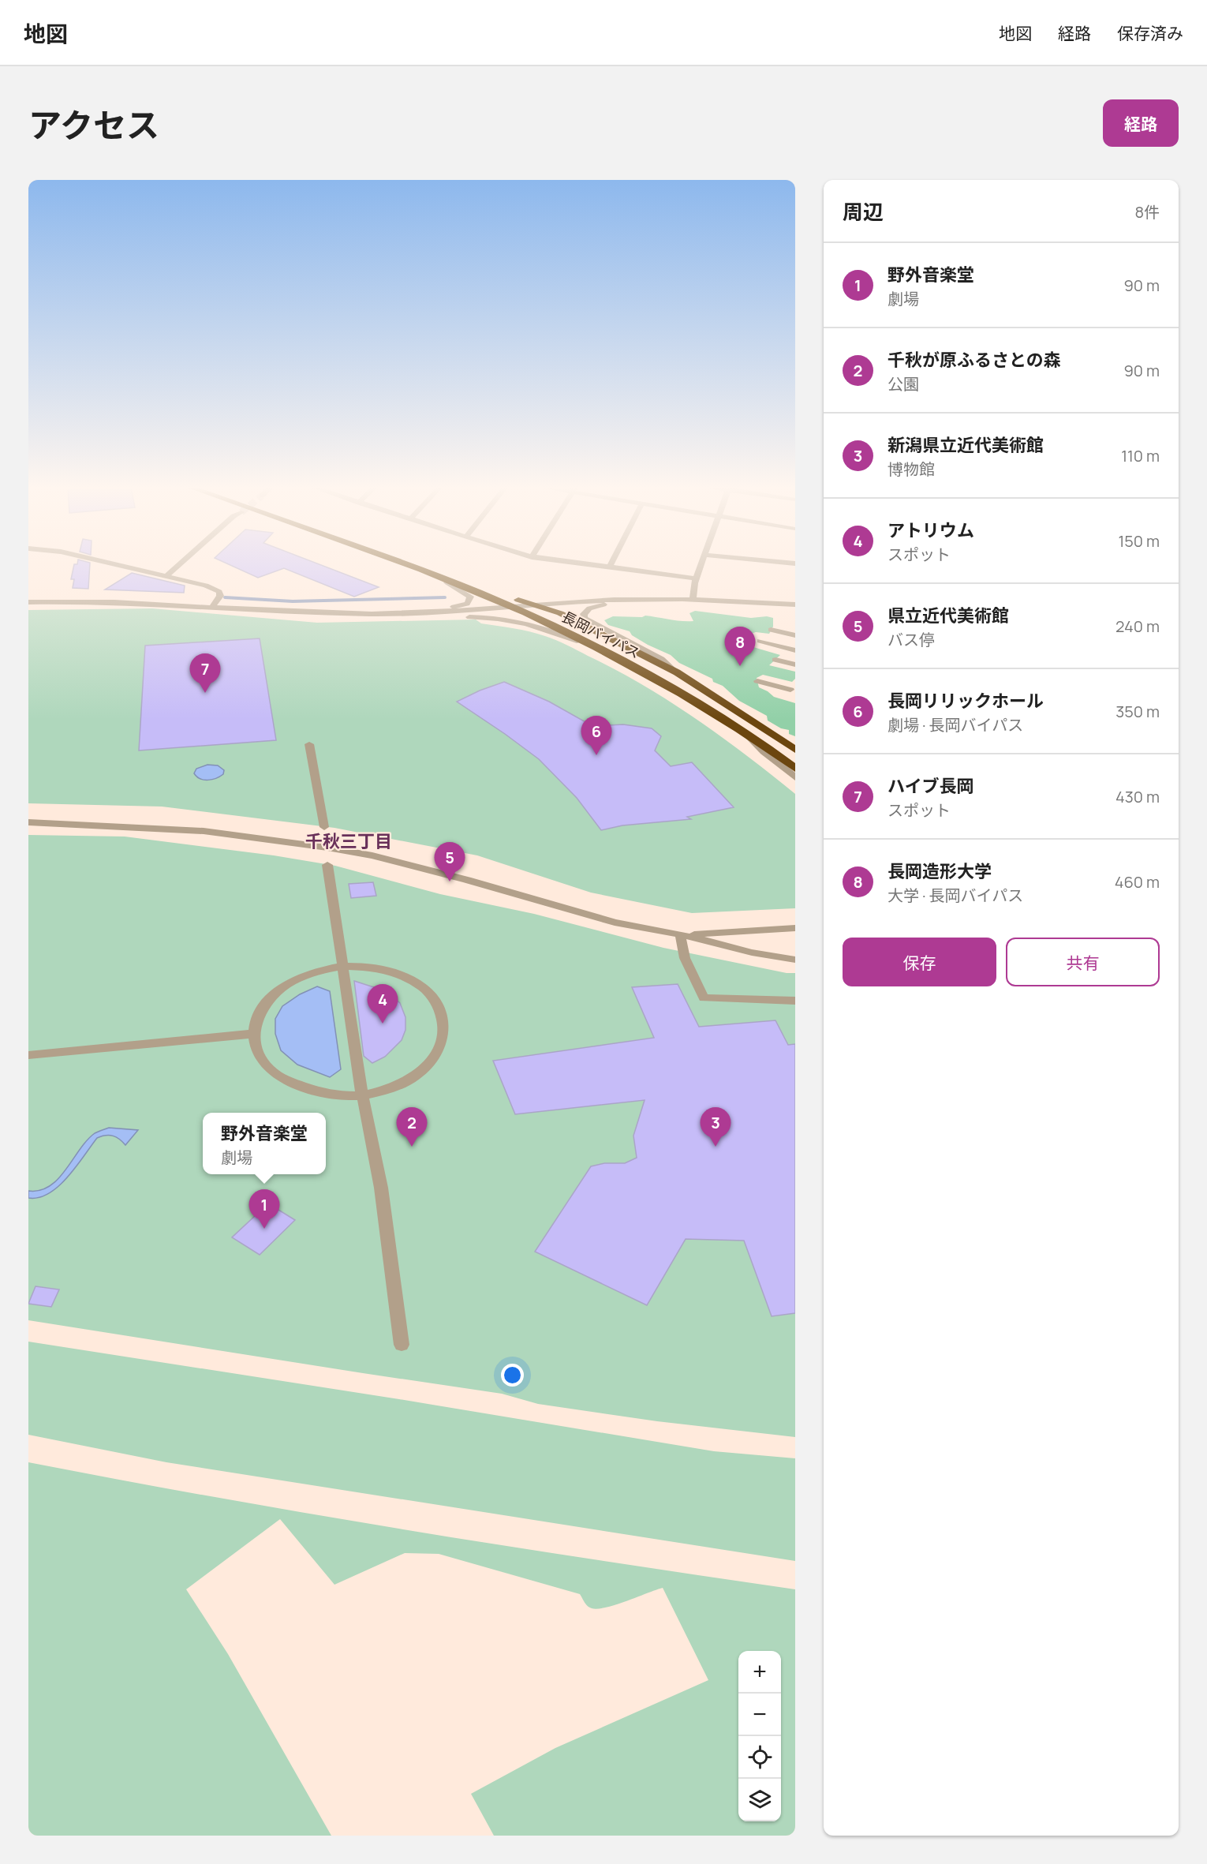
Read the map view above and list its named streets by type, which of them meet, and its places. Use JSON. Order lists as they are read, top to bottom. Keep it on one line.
{"streets":{"highway":["長岡バイパス"]},"districts":["千秋三丁目"],"page":{"header":"地図","nav":["地図","経路","保存済み"],"title":"アクセス","buttons":["経路",["保存","共有"]],"heading":["周辺","8件"],"list":[{"mark":"1","name":"野外音楽堂","note":"劇場","value":"90 m"},{"mark":"2","name":"千秋が原ふるさとの森","note":"公園","value":"90 m"},{"mark":"3","name":"新潟県立近代美術館","note":"博物館","value":"110 m"},{"mark":"4","name":"アトリウム","note":"スポット","value":"150 m"},{"mark":"5","name":"県立近代美術館","note":"バス停","value":"240 m"},{"mark":"6","name":"長岡リリックホール","note":"劇場 · 長岡バイパス","value":"350 m"},{"mark":"7","name":"ハイブ長岡","note":"スポット","value":"430 m"},{"mark":"8","name":"長岡造形大学","note":"大学 · 長岡バイパス","value":"460 m"}],"pins":["8","7","6","5","4","2","3","1"],"popup":["野外音楽堂","劇場"],"map_buttons":["+","−"]}}
